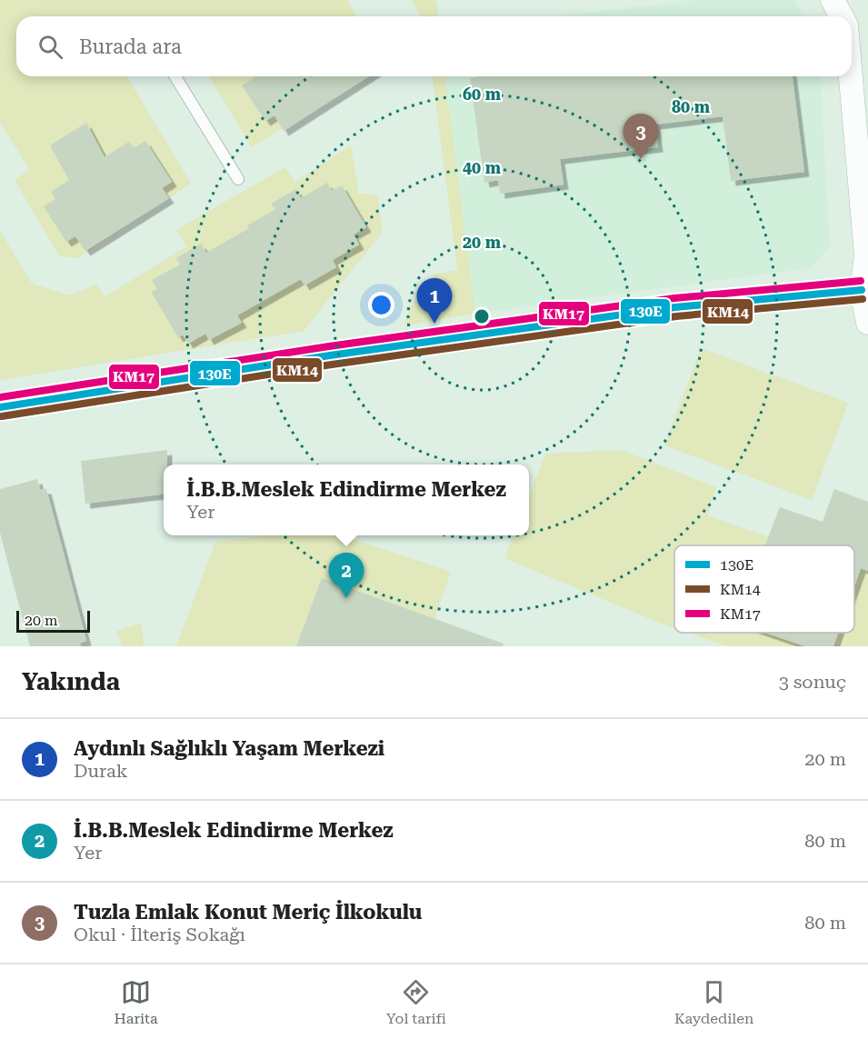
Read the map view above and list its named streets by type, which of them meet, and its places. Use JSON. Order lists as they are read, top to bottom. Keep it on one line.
{"lines":["transit line KM17","transit line 130E","transit line KM14"],"legend":["130E","KM14","KM17"],"scale_bar":"20 m","page":{"search":"Burada ara","pins":["3","1","2"],"popup":["İ.B.B.Meslek Edindirme Merkez","Yer"],"scale":"20 m","heading":["Yakında","3 sonuç"],"list":[{"mark":"1","name":"Aydınlı Sağlıklı Yaşam Merkezi","note":"Durak","value":"20 m"},{"mark":"2","name":"İ.B.B.Meslek Edindirme Merkez","note":"Yer","value":"80 m"},{"mark":"3","name":"Tuzla Emlak Konut Meriç İlkokulu","note":"Okul · İlteriş Sokağı","value":"80 m"}],"nav":["Harita","Yol tarifi","Kaydedilen"]},"rings":["60 m","80 m","40 m","20 m"]}
